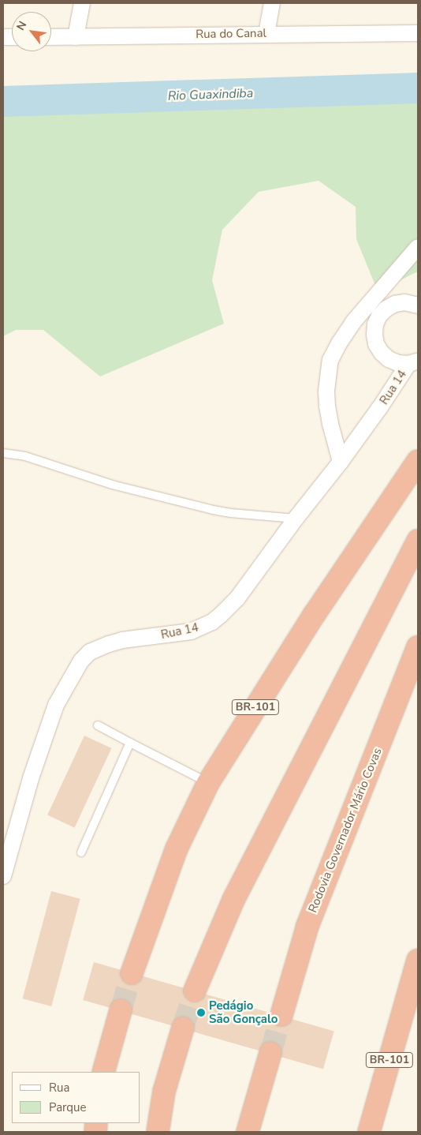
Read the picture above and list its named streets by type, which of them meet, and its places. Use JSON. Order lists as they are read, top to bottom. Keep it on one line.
{"streets":{"highway":["BR-101","Rodovia Governador Mário Covas"],"street":["Rua do Canal","Rua 14"]},"water":["Rio Guaxindiba"],"places":["Pedágio São Gonçalo"],"legend":["Rua","Parque"],"north":"top left"}
